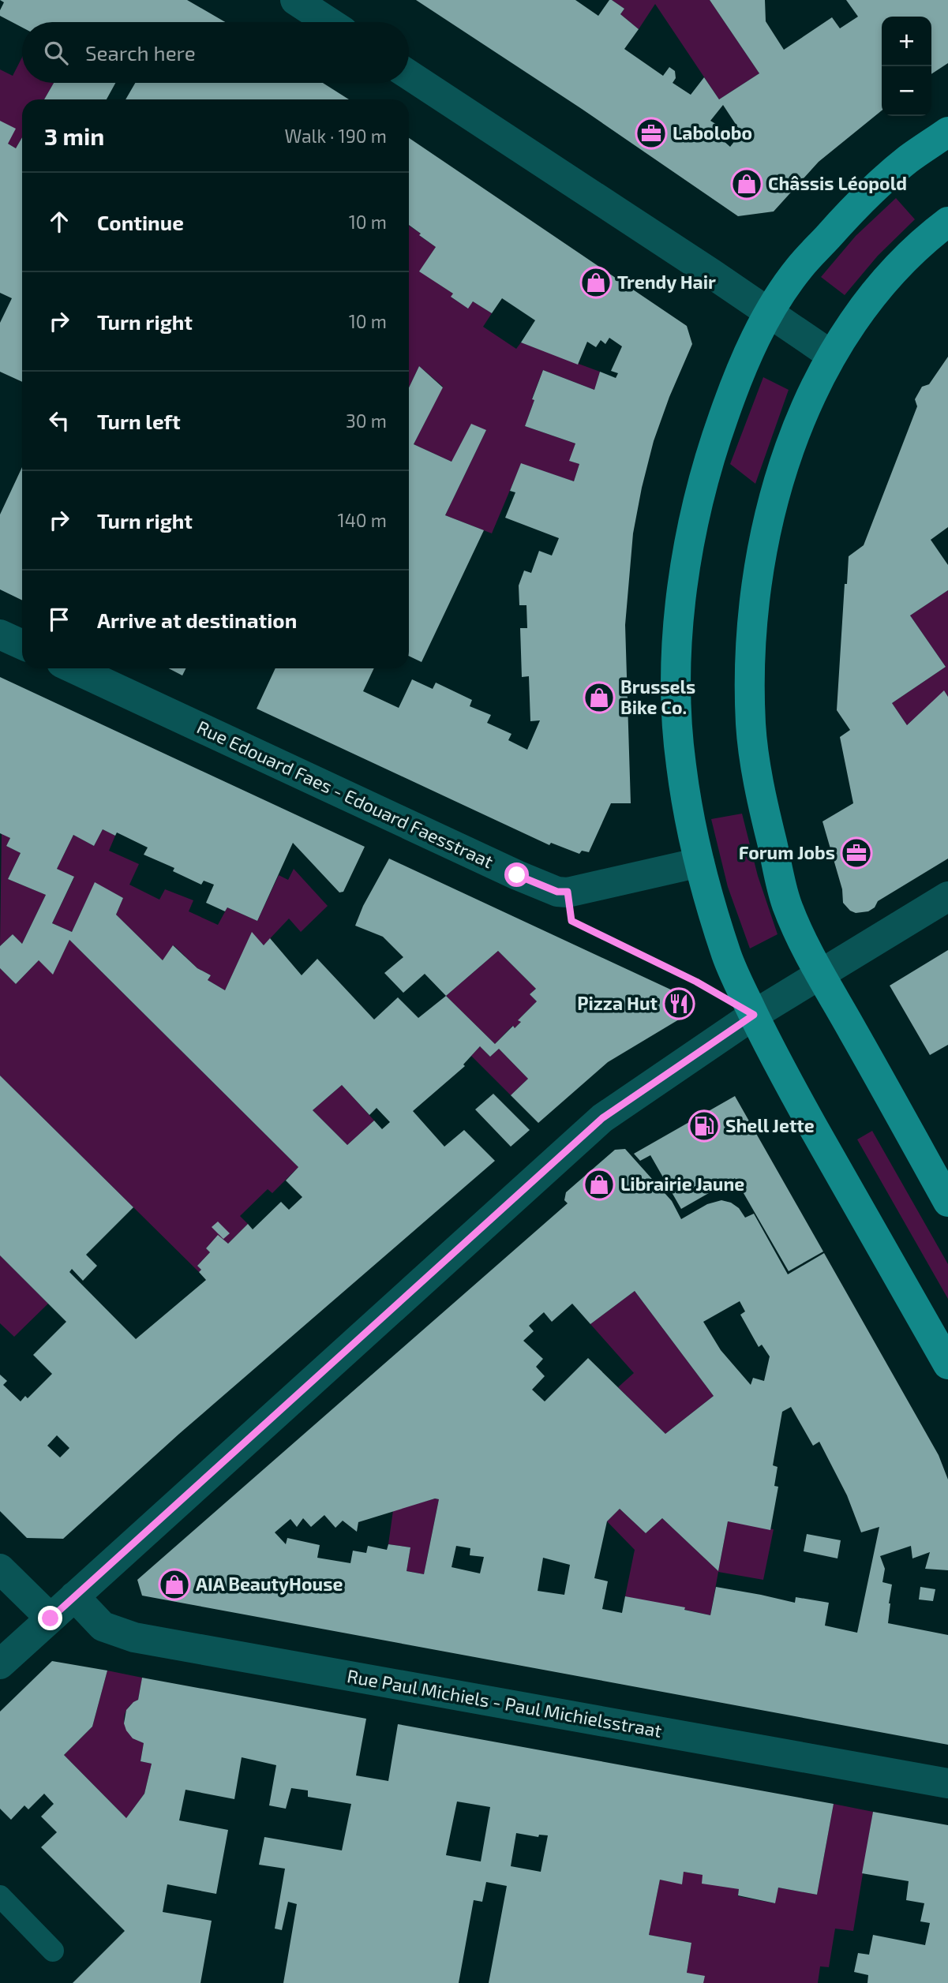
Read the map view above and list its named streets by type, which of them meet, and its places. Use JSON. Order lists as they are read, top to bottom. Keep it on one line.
{"streets":{"street":["Rue Edouard Faes - Edouard Faesstraat","Rue Paul Michiels - Paul Michielsstraat"]},"places":{"office":["Labolobo","Forum Jobs"],"shop":["Châssis Léopold","Trendy Hair","Brussels Bike Co.","Librairie Jaune","AIA BeautyHouse"],"restaurant":["Pizza Hut"],"fuel station":["Shell Jette"]},"page":{"map_buttons":["+","−"],"search":"Search here","heading":["3 min","Walk · 190 m"],"list":[["Continue","10 m"],["Turn right","10 m"],["Turn left","30 m"],["Turn right","140 m"],"Arrive at destination"]}}
